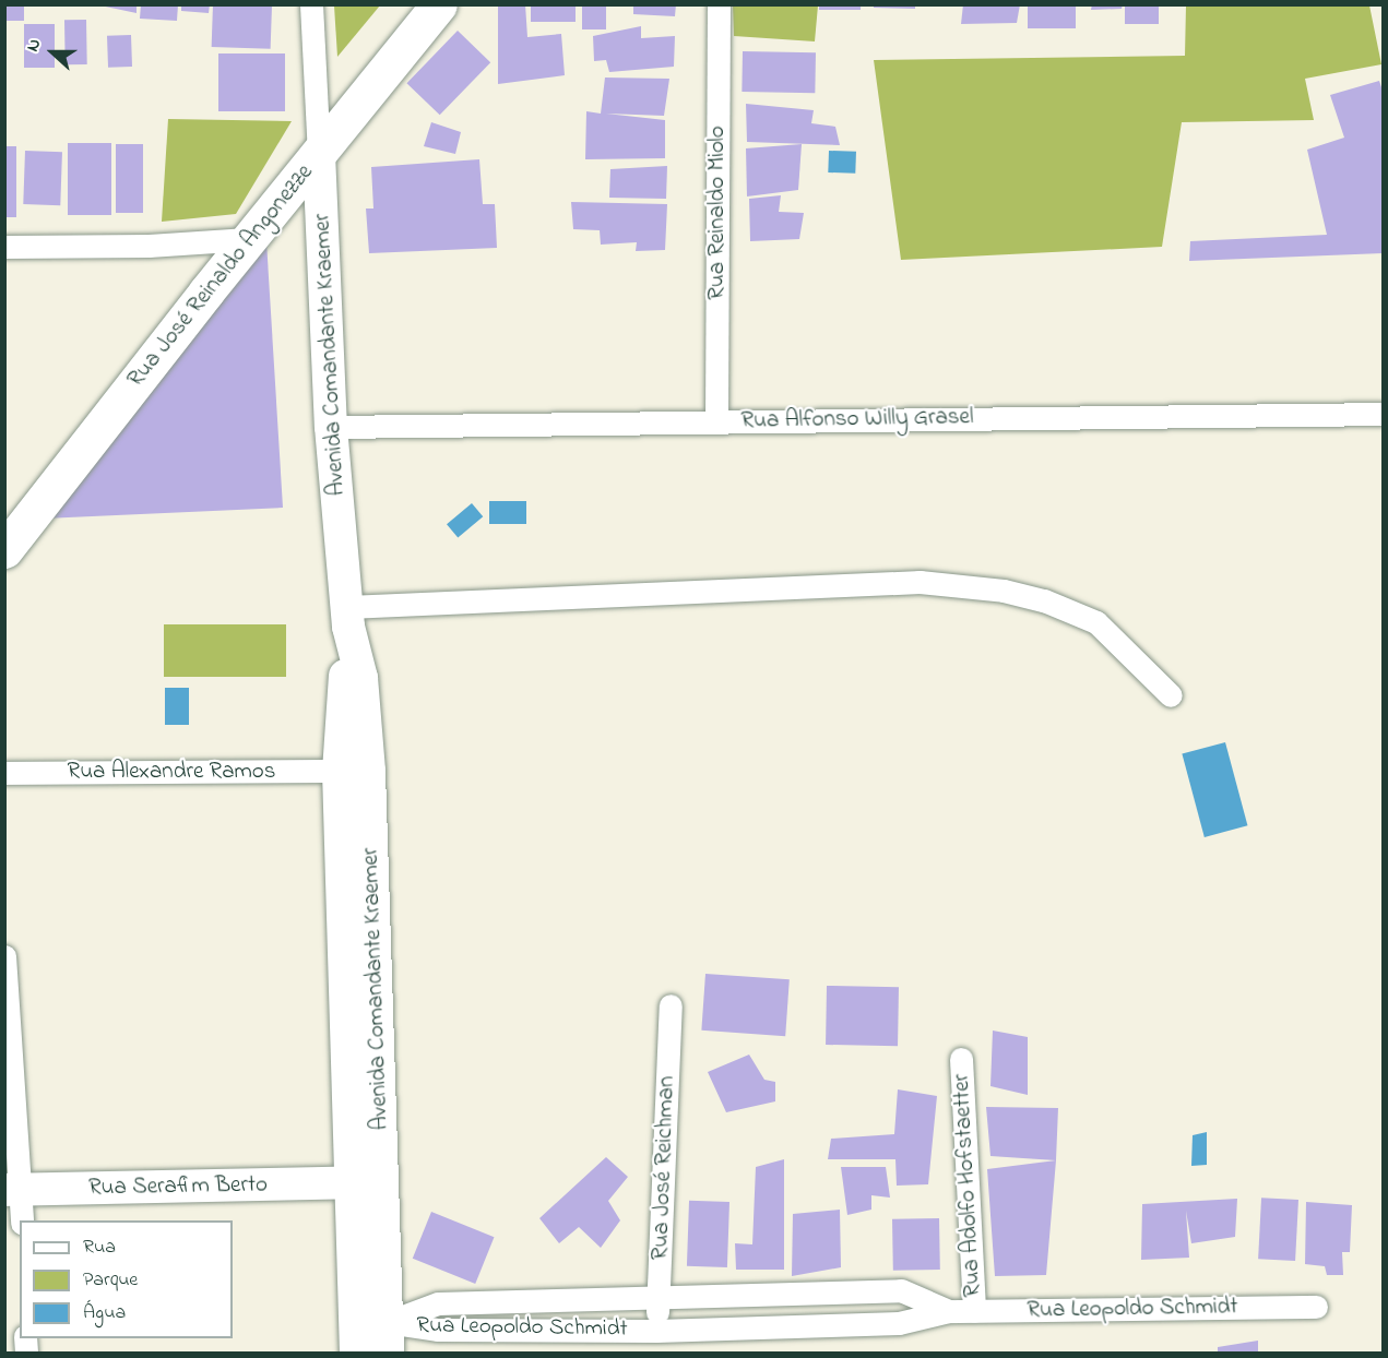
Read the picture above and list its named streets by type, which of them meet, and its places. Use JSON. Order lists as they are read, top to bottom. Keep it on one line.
{"streets":{"main road":["Rua José Reinaldo Angonezze","Avenida Comandante Kraemer","Rua Serafim Berto"],"street":["Rua Reinaldo Miolo","Rua Alfonso Willy Grasel","Rua Alexandre Ramos","Rua José Reichman","Rua Adolfo Hofstaetter","Rua Leopoldo Schmidt"]},"crossings":[["Rua Reinaldo Miolo","Rua Alfonso Willy Grasel"],["Rua José Reinaldo Angonezze","Avenida Comandante Kraemer"],["Avenida Comandante Kraemer","Rua Alfonso Willy Grasel"],["Avenida Comandante Kraemer","Rua Alexandre Ramos"],["Avenida Comandante Kraemer","Rua Serafim Berto"],["Avenida Comandante Kraemer","Rua Leopoldo Schmidt"],["Rua José Reichman","Rua Leopoldo Schmidt"],["Rua Adolfo Hofstaetter","Rua Leopoldo Schmidt"]],"legend":["Rua","Parque","Água"],"north":"left"}
